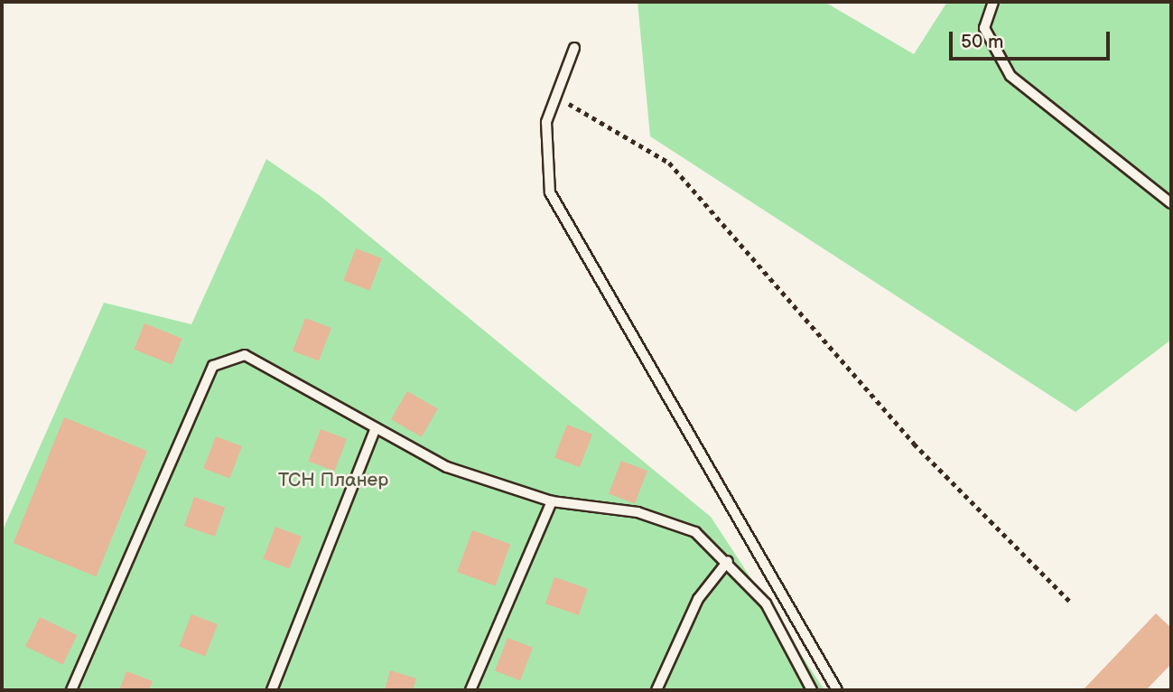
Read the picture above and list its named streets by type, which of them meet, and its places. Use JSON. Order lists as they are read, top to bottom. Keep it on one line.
{"parks":["ТСН Планер"],"scale_bar":"50 m"}
